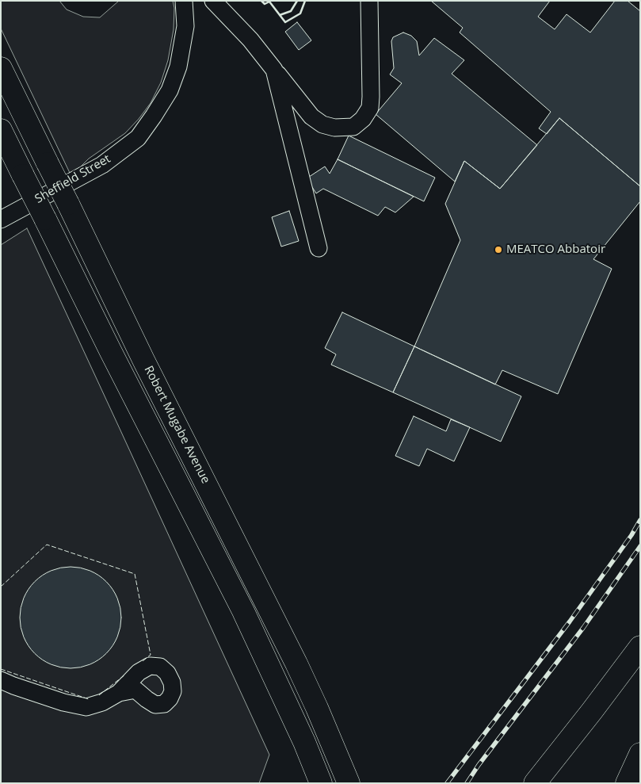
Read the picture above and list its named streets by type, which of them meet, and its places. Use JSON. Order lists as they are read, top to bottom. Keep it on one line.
{"streets":{"main road":["Robert Mugabe Avenue"],"street":["Sheffield Street"]},"places":["MEATCO Abbatoir"]}
